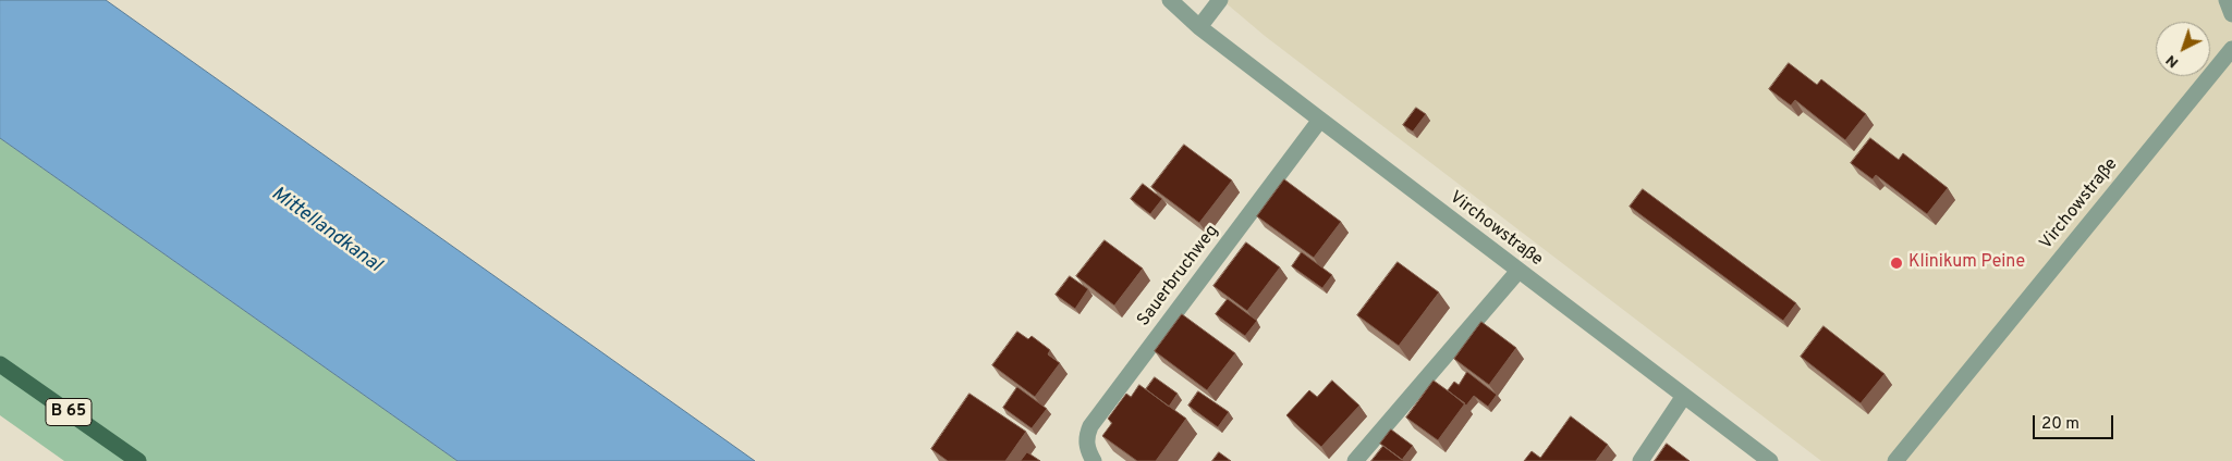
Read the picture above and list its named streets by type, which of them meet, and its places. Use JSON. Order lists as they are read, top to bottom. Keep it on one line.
{"streets":{"main road":["B 65"],"street":["Virchowstraße","Sauerbruchweg"]},"crossings":[["Virchowstraße","Sauerbruchweg"]],"water":["Mittellandkanal"],"places":["Klinikum Peine"],"scale_bar":"20 m","north":"bottom left"}
